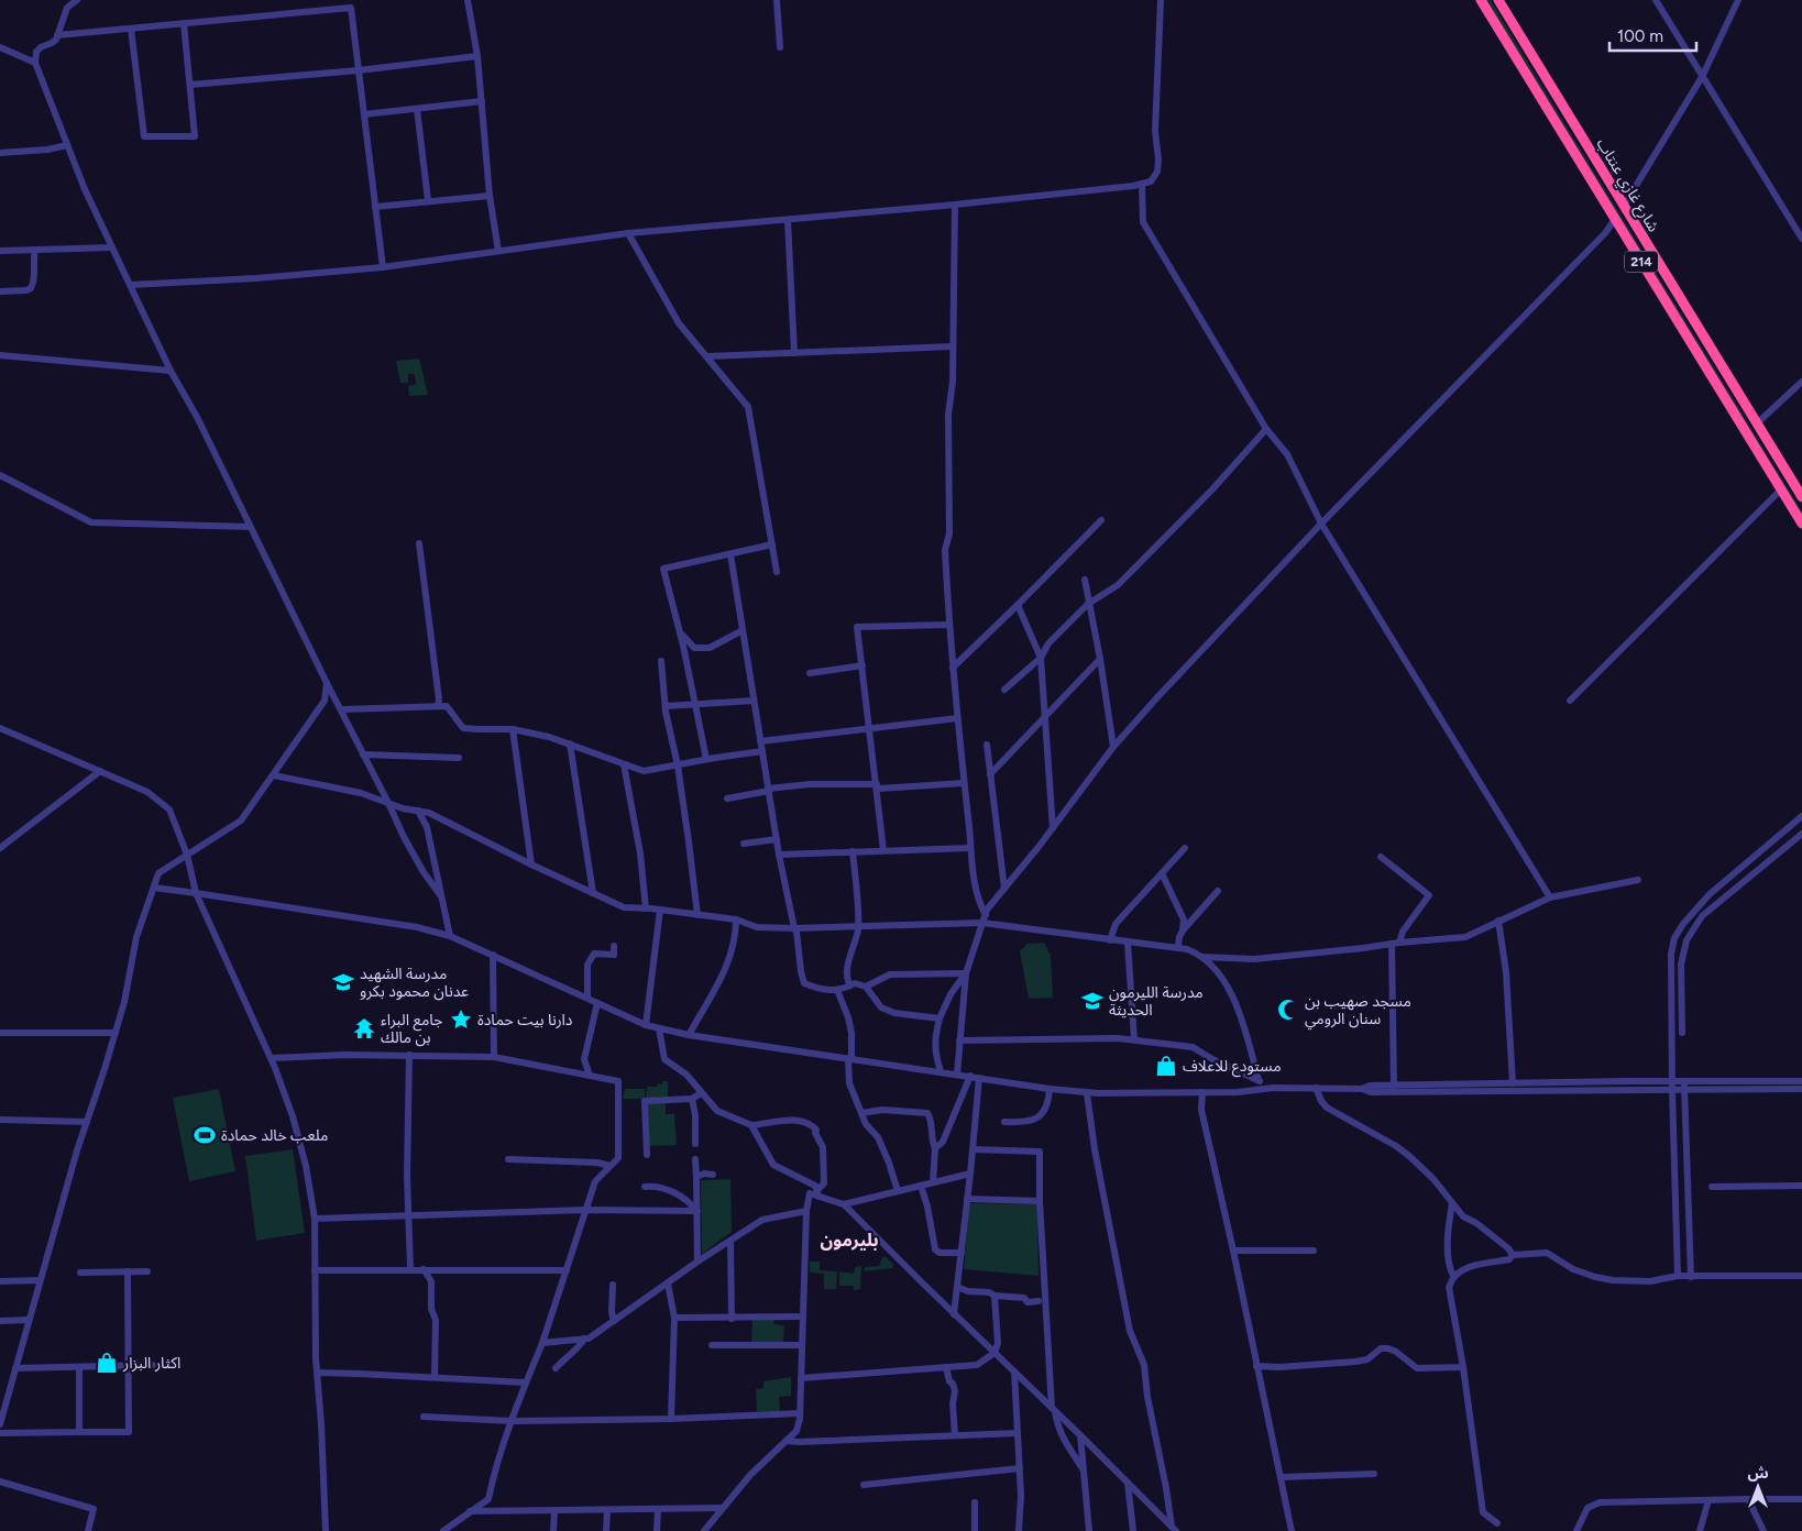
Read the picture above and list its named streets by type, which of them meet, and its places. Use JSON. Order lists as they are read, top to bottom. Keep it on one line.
{"streets":{"highway":["شارع غازي عنتاب","214"]},"districts":["بليرمون"],"places":{"school or university":["مدرسة الشهيد عدنان محمود بكرو","مدرسة الليرمون الحديثة"],"mosque":["مسجد صهيب بن سنان الرومي"],"place":["دارنا بيت حمادة"],"temple":["جامع البراء بن مالك"],"shop":["مستودع للاعلاف","اكثار البزار"],"sports":["ملعب خالد حمادة"]},"scale_bar":"100 m","north":"top"}
